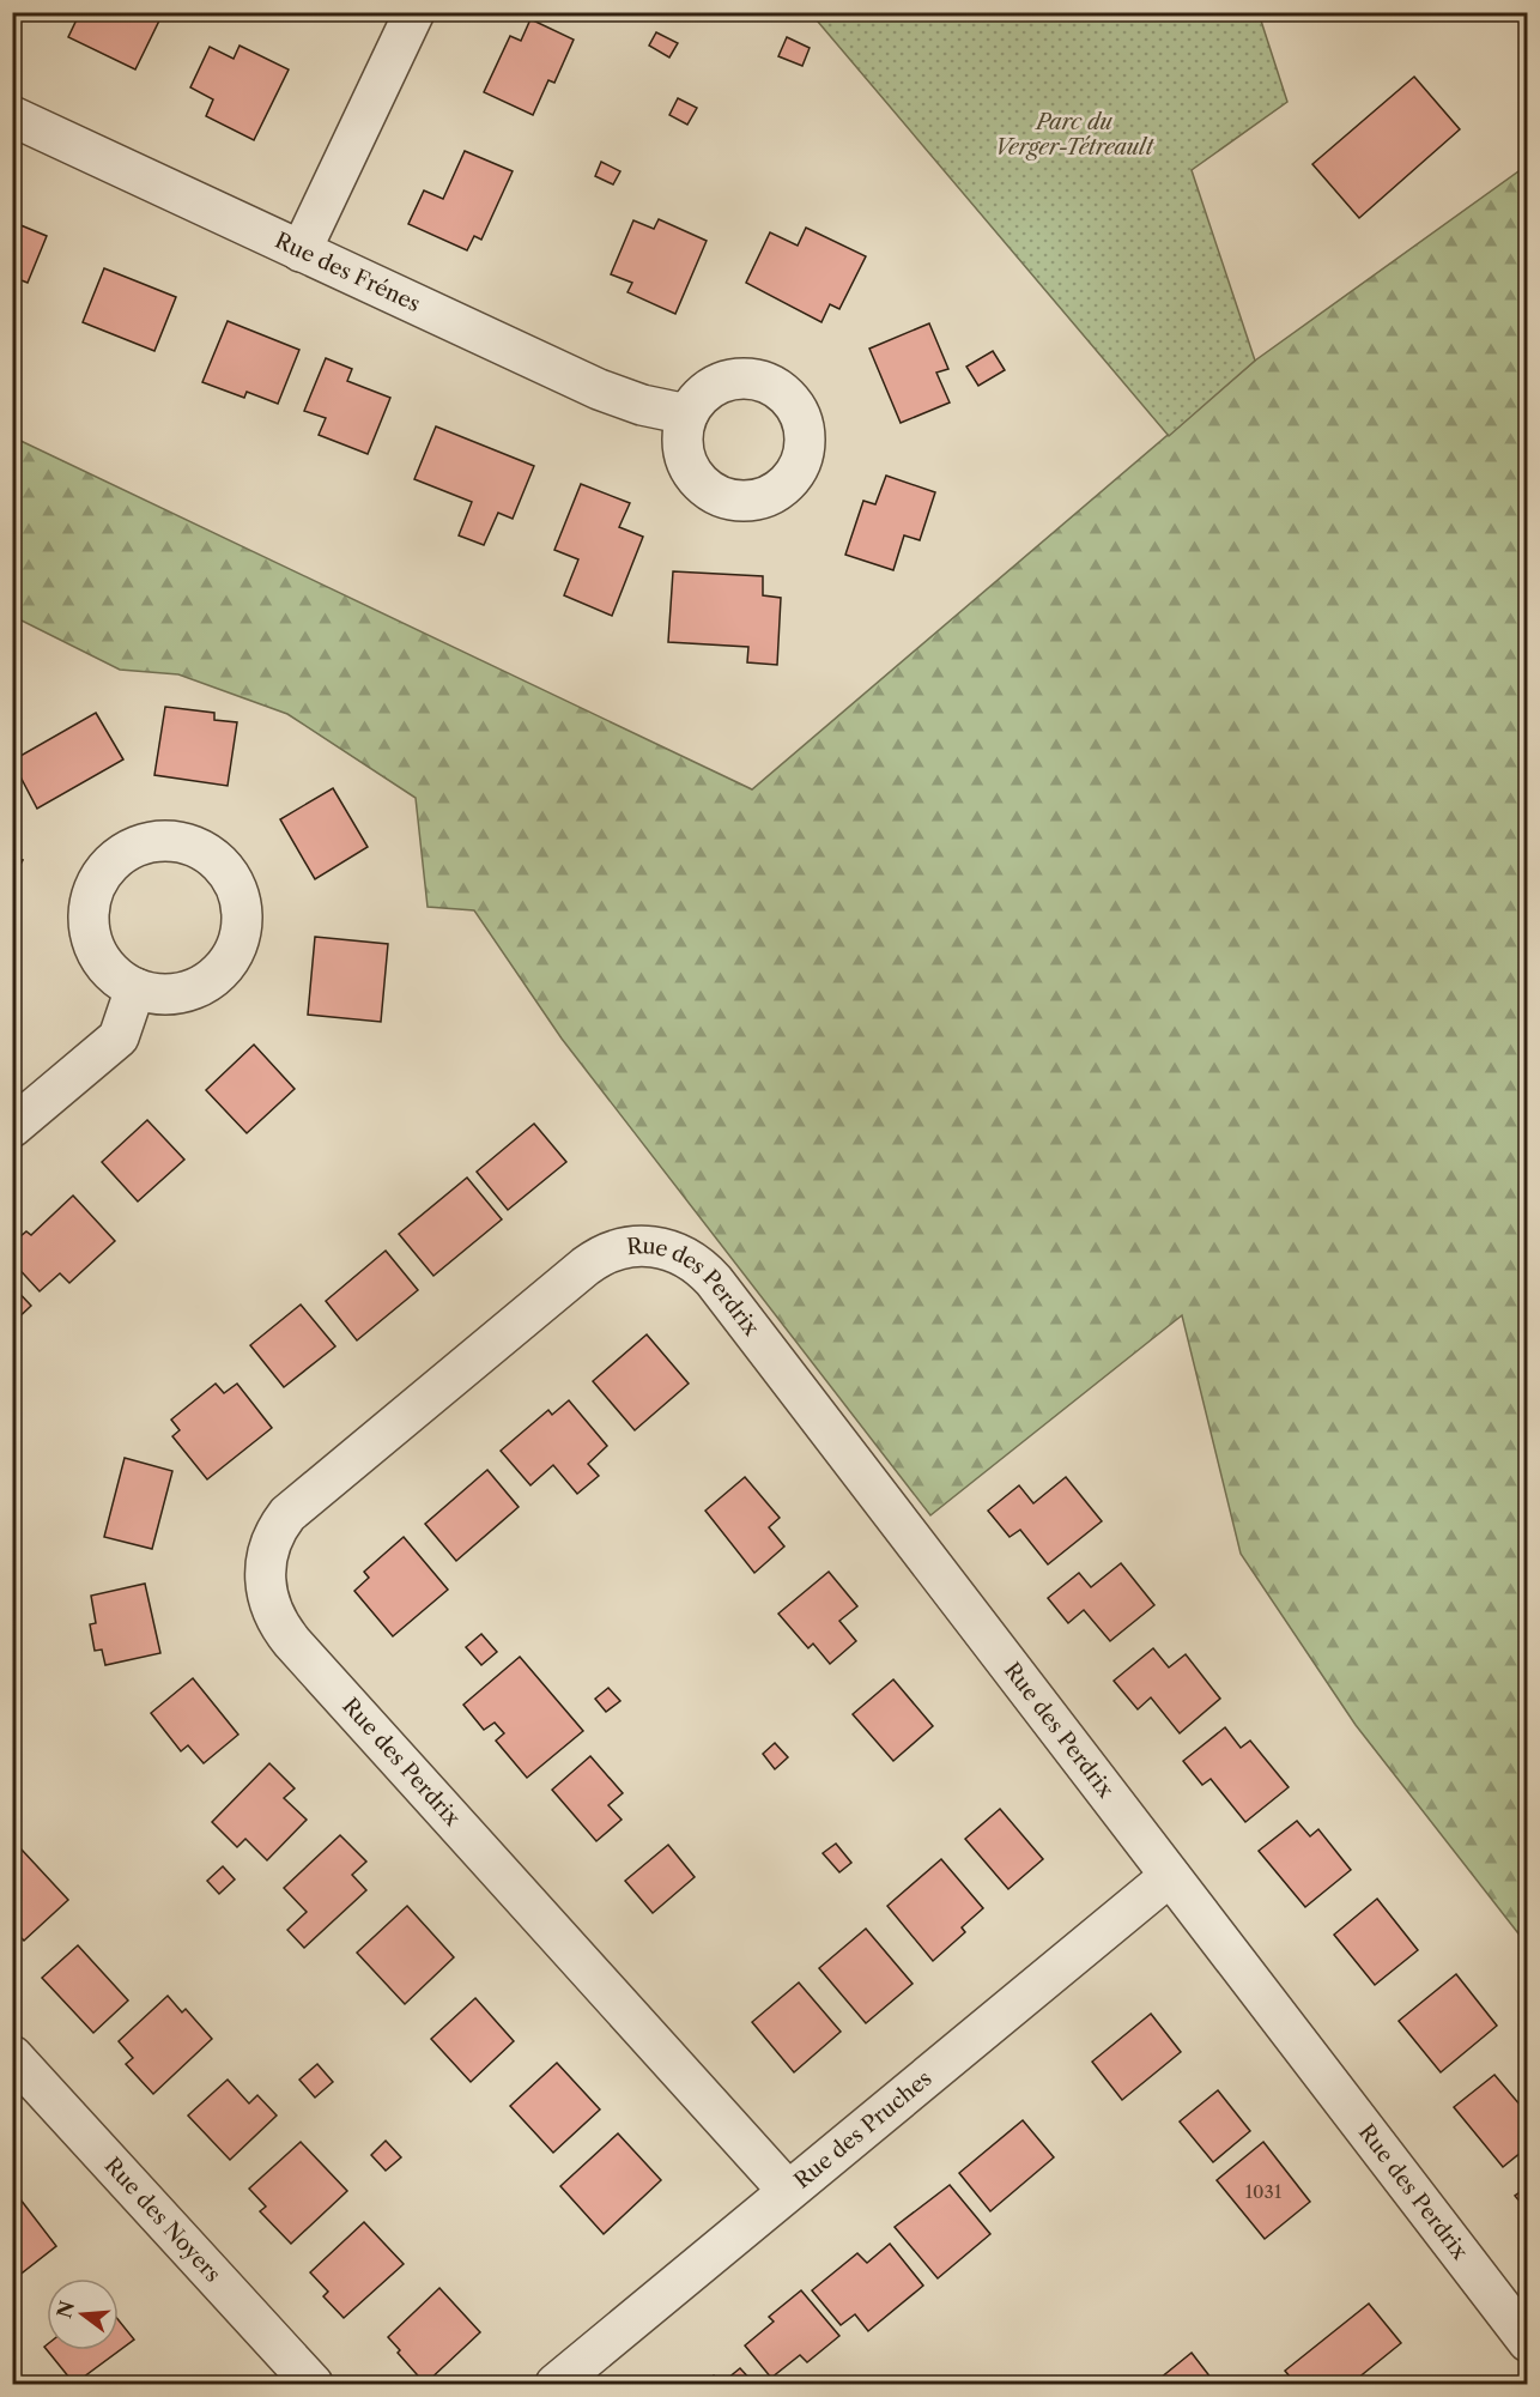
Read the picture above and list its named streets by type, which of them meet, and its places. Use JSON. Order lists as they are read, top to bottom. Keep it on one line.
{"streets":{"street":["Rue des Frénes","Rue des Perdrix","Rue des Pruches","Rue des Noyers"]},"crossings":[["Rue des Perdrix","Rue des Pruches"]],"parks":["Parc du Verger-Tétreault"],"house_numbers":["1031"],"north":"left"}
